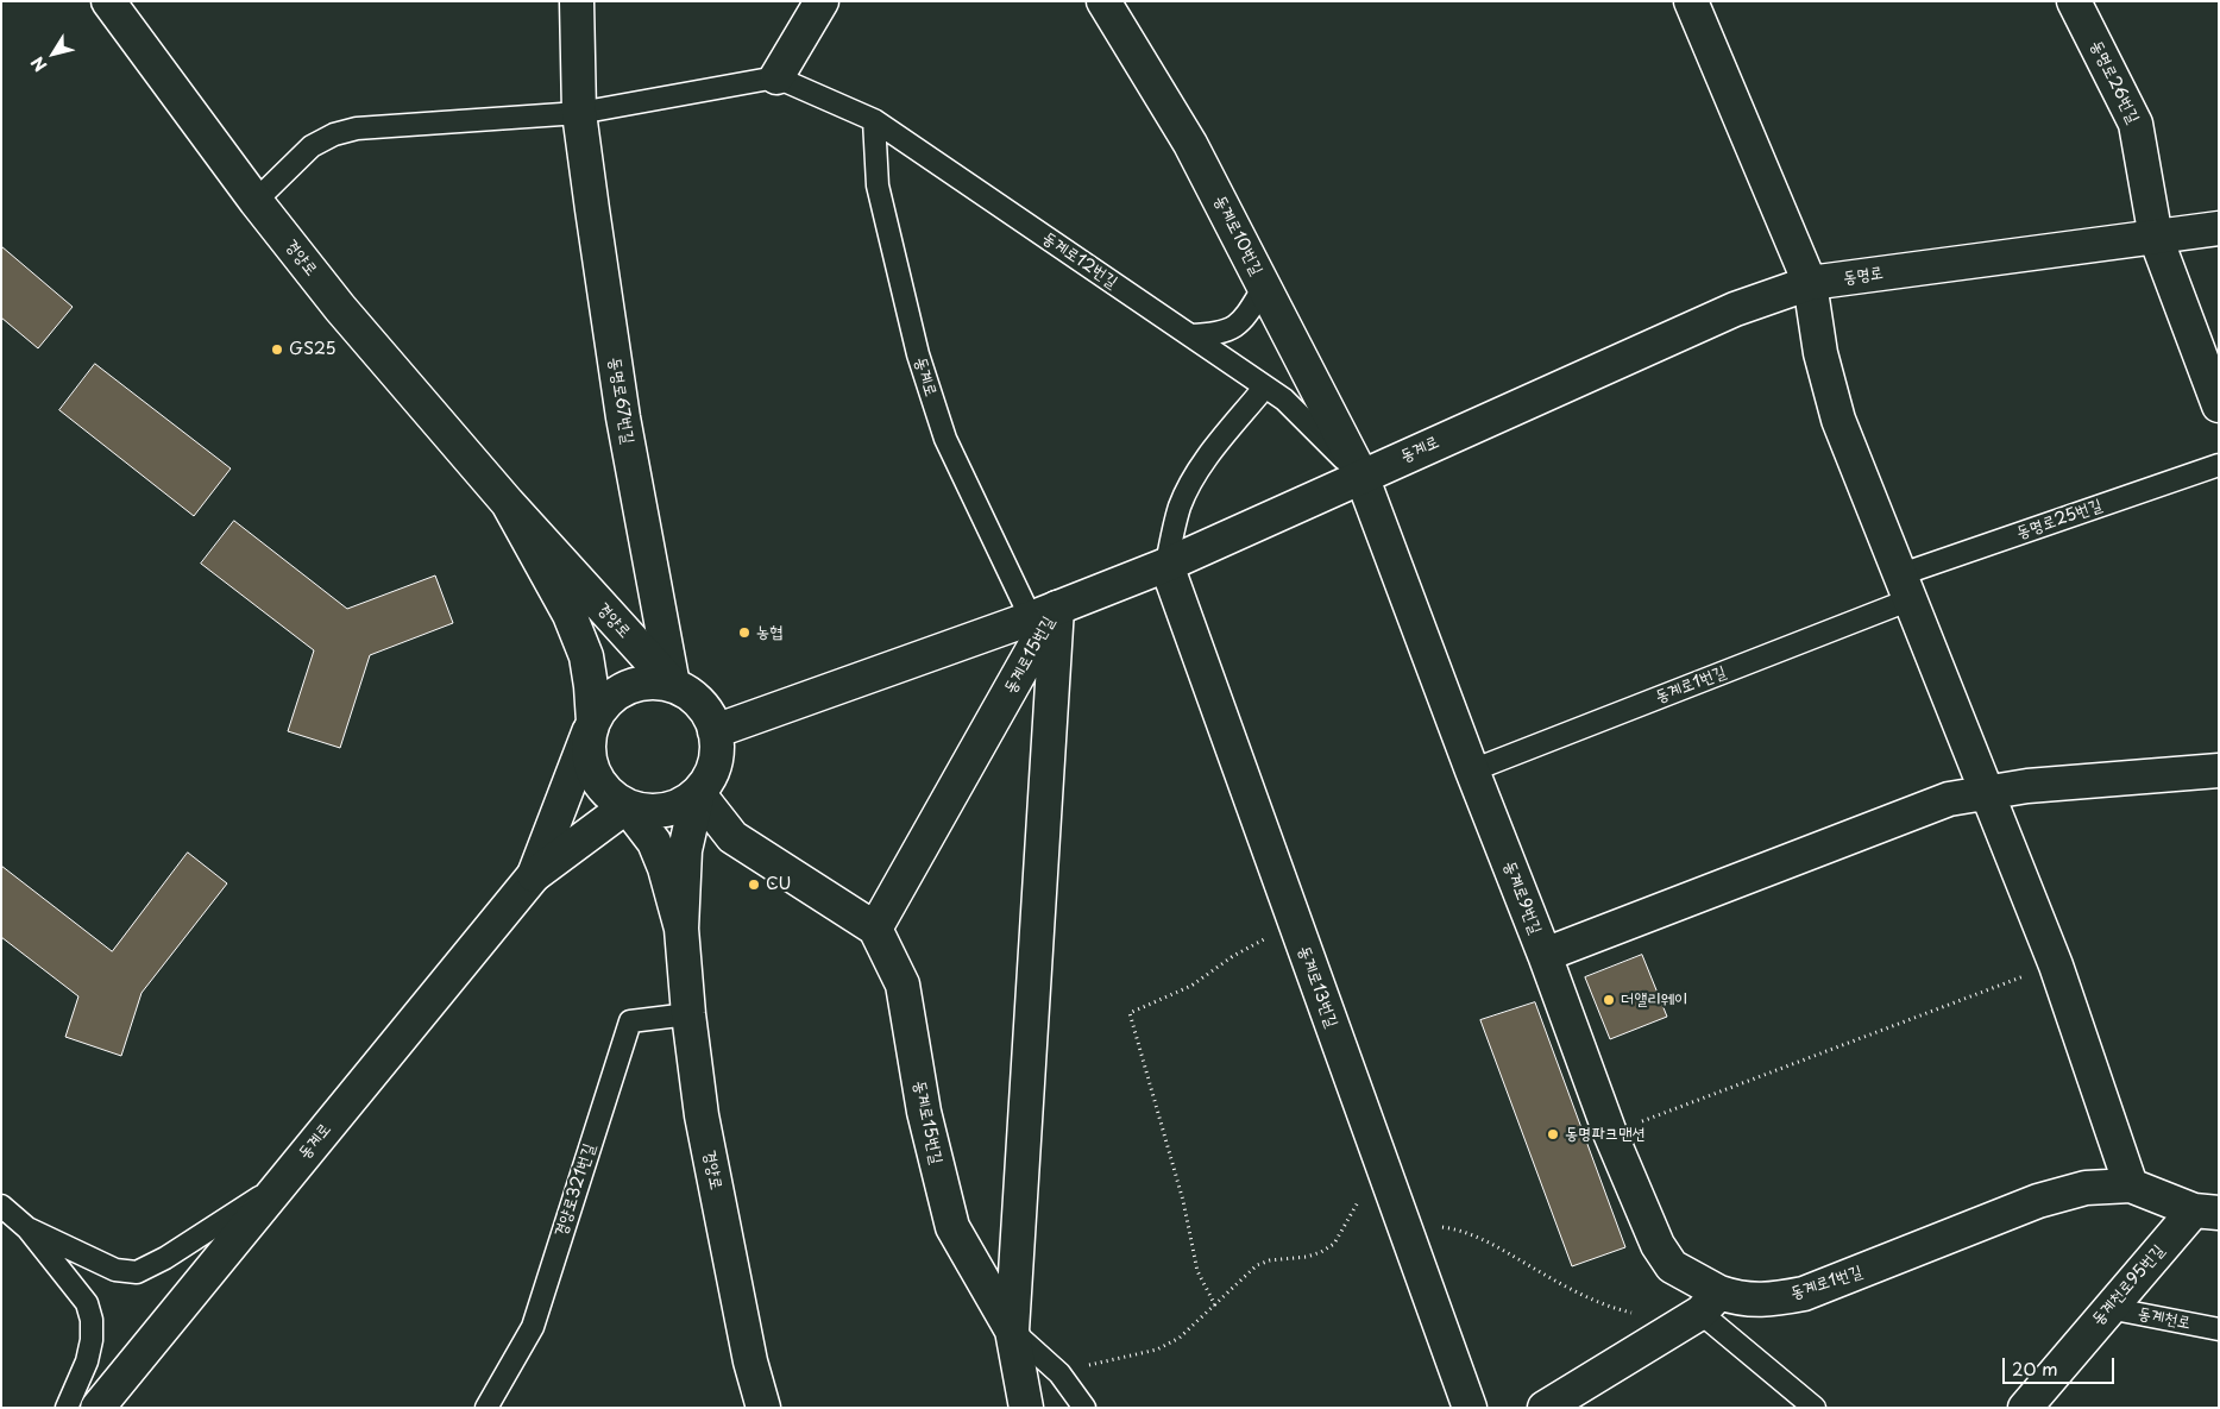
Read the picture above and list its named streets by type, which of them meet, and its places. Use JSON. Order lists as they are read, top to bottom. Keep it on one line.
{"streets":{"street":["동명로26번길","동계로10번길","경양로","동명로","동계로","동명로67번길","동계로15번길","동계로1번길","동계로9번길","동계로13번길","동계천로95번길"],"lane":["동계로12번길","동명로25번길","경양로321번길","동계천로"]},"crossings":[["동명로26번길","동명로"],["동계로10번길","동계로12번길"],["동계로10번길","동계로"],["동계로10번길","동계로9번길"],["경양로","동계로"],["경양로","동명로67번길"],["경양로","경양로321번길"],["동계로12번길","동계로"],["동계로12번길","동계로9번길"],["동명로","동계로"],["동계로","동명로67번길"],["동계로","동계로15번길"],["동계로","동계로9번길"],["동계로","동계로13번길"],["동명로25번길","동계로1번길"],["동계로1번길","동계로9번길"],["동계로1번길","동계천로95번길"],["동계천로95번길","동계천로"]],"places":["GS25","농협","CU","더앨리웨이","동명파크맨션"],"scale_bar":"20 m","north":"bottom left"}
